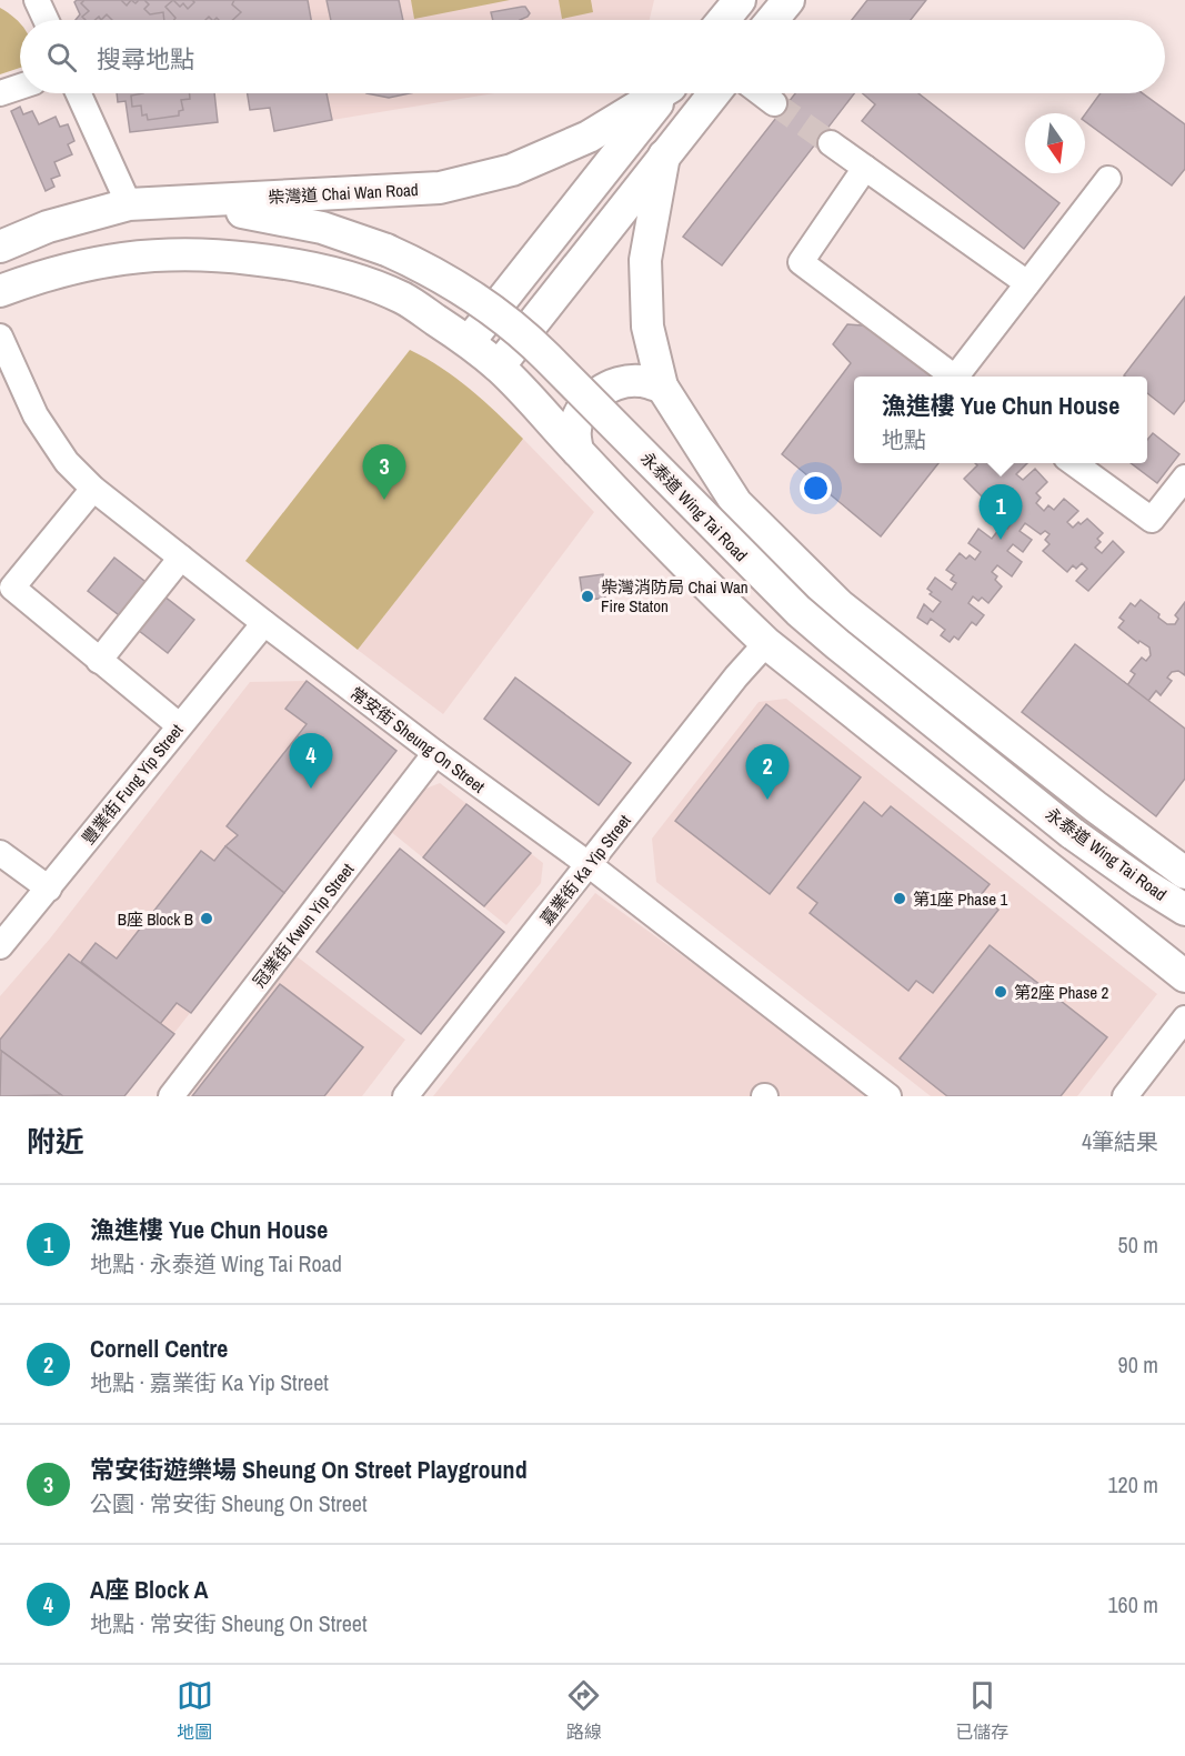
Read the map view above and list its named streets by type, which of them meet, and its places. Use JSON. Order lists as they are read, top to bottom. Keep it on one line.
{"streets":{"main road":["柴灣道 Chai Wan Road","永泰道 Wing Tai Road"],"street":["常安街 Sheung On Street","豐業街 Fung Yip Street","嘉業街 Ka Yip Street","冠業街 Kwun Yip Street"]},"crossings":[["柴灣道 Chai Wan Road","永泰道 Wing Tai Road"],["常安街 Sheung On Street","豐業街 Fung Yip Street"],["常安街 Sheung On Street","嘉業街 Ka Yip Street"],["常安街 Sheung On Street","冠業街 Kwun Yip Street"]],"places":["柴灣消防局 Chai Wan Fire Staton","第1座 Phase 1","B座 Block B","第2座 Phase 2"],"north":"bottom","page":{"search":"搜尋地點","popup":["漁進樓 Yue Chun House","地點"],"pins":["3","1","4","2"],"heading":["附近","4筆結果"],"list":[{"mark":"1","name":"漁進樓 Yue Chun House","note":"地點 · 永泰道 Wing Tai Road","value":"50 m"},{"mark":"2","name":"Cornell Centre","note":"地點 · 嘉業街 Ka Yip Street","value":"90 m"},{"mark":"3","name":"常安街遊樂場 Sheung On Street Playground","note":"公園 · 常安街 Sheung On Street","value":"120 m"},{"mark":"4","name":"A座 Block A","note":"地點 · 常安街 Sheung On Street","value":"160 m"}],"nav":["地圖","路線","已儲存"]}}
